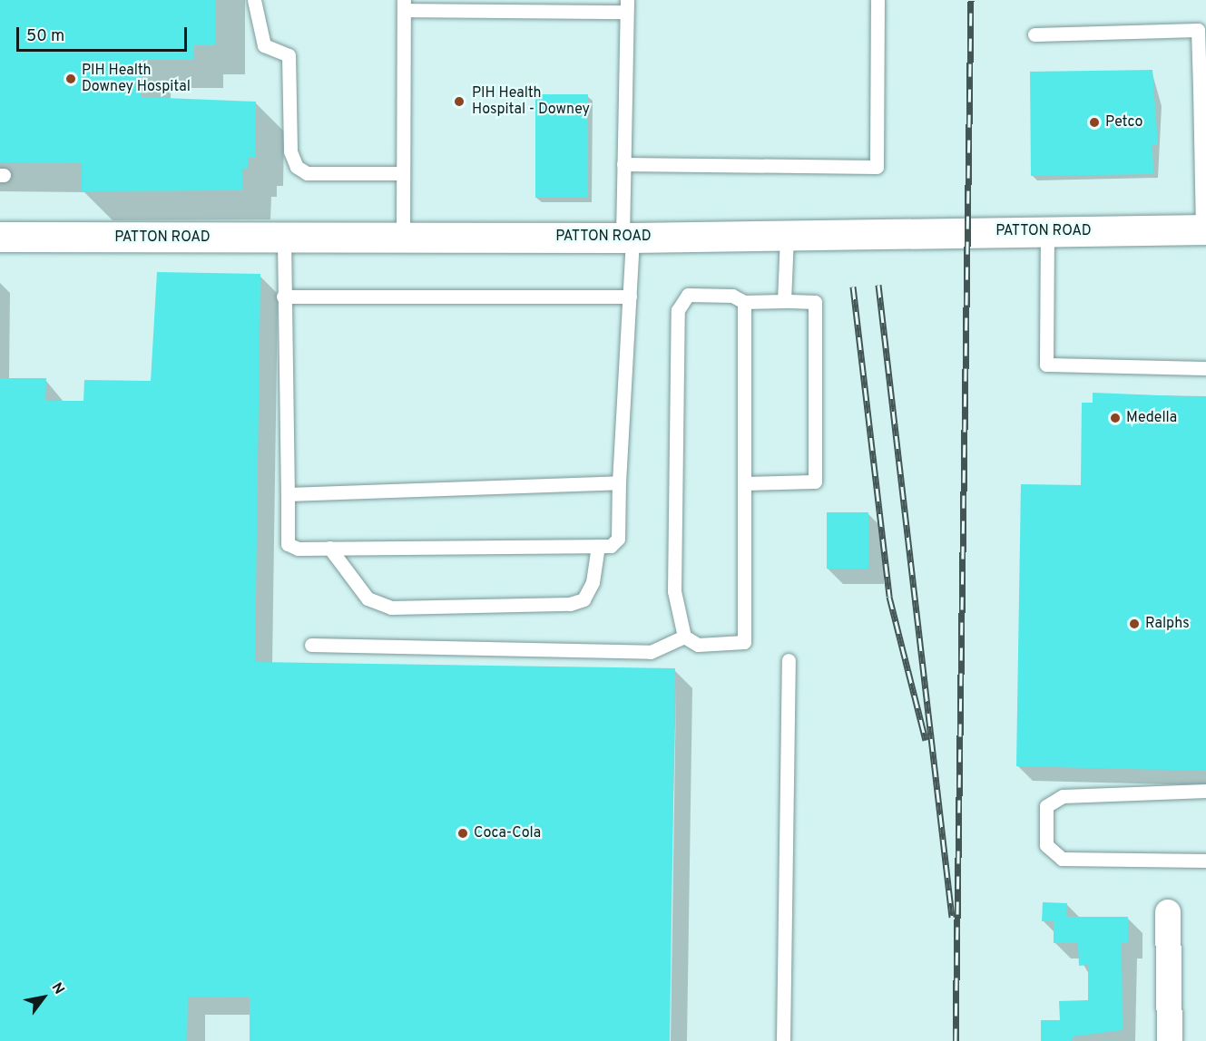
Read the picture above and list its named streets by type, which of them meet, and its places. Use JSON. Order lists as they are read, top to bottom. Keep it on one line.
{"streets":{"street":["PATTON ROAD"]},"places":["PIH Health Downey Hospital","PIH Health Hospital - Downey","Petco","Medella","Ralphs","Coca-Cola"],"scale_bar":"50 m","north":"top right"}
